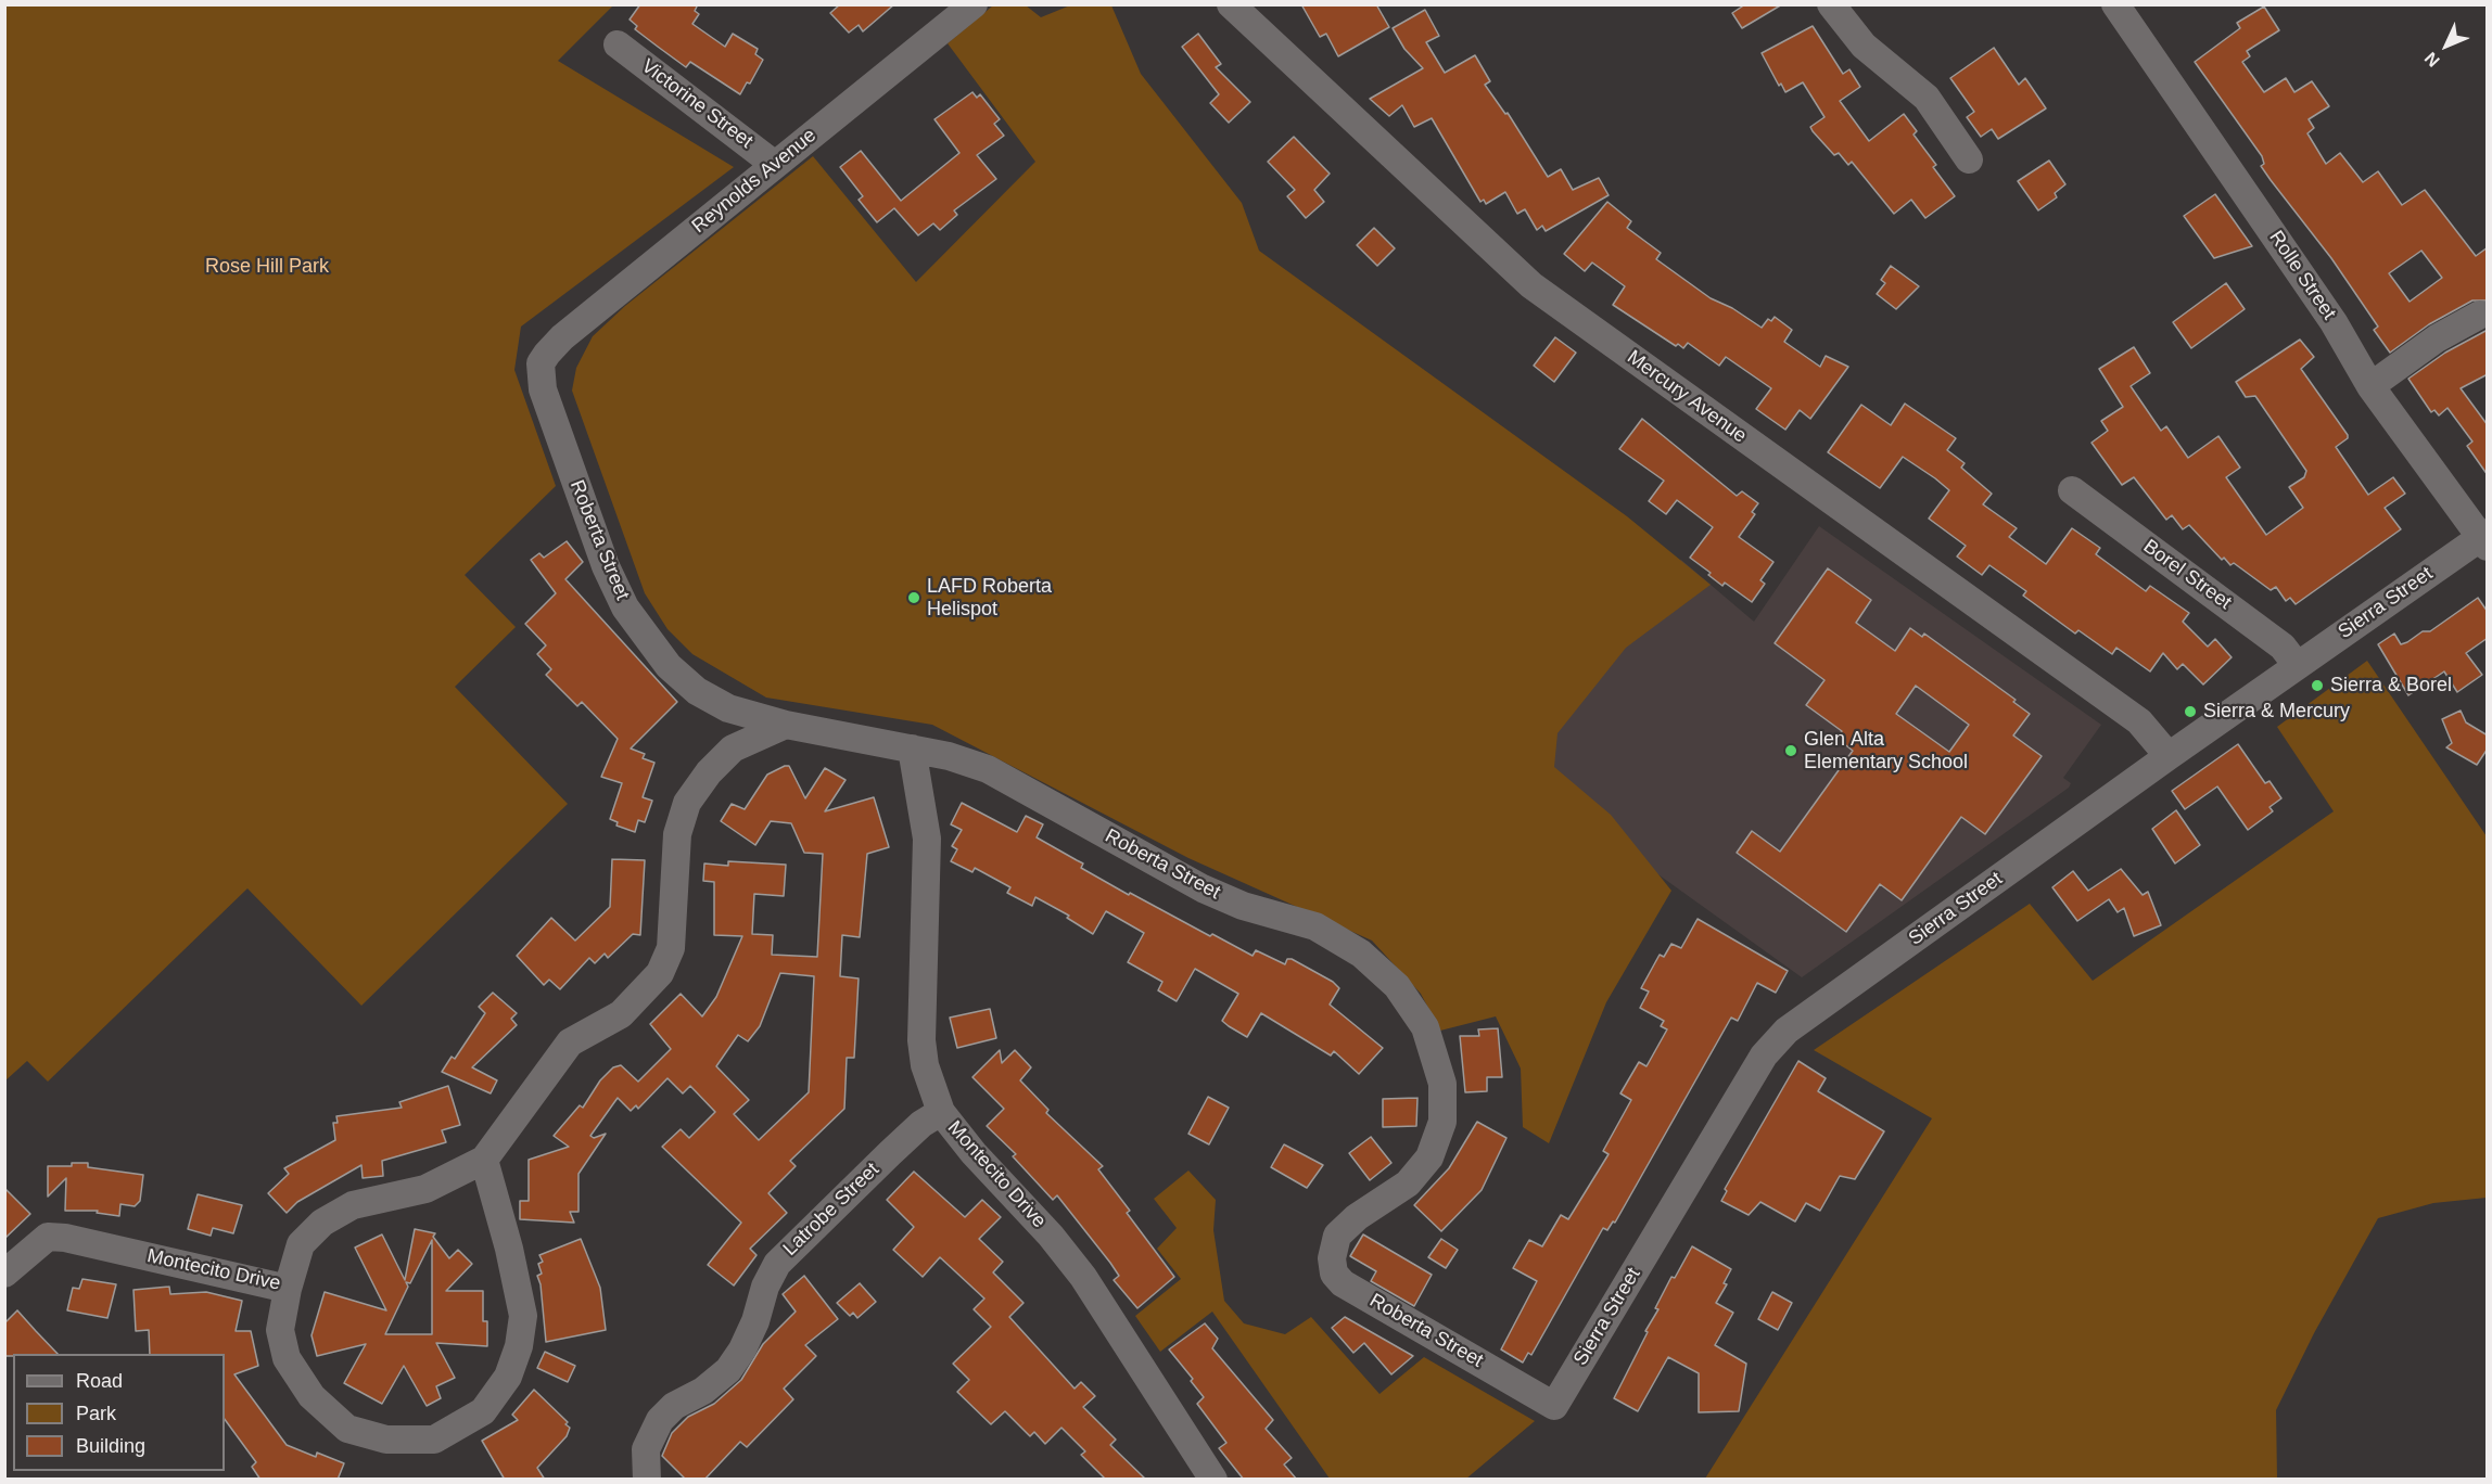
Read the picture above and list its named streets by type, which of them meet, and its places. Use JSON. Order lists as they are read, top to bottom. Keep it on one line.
{"streets":{"street":["Victorine Street","Reynolds Avenue","Rolle Street","Mercury Avenue","Roberta Street","Borel Street","Sierra Street","Montecito Drive","Latrobe Street"]},"crossings":[["Victorine Street","Reynolds Avenue"],["Reynolds Avenue","Roberta Street"],["Rolle Street","Sierra Street"],["Mercury Avenue","Sierra Street"],["Roberta Street","Sierra Street"],["Roberta Street","Montecito Drive"],["Borel Street","Sierra Street"],["Montecito Drive","Latrobe Street"]],"parks":["Rose Hill Park"],"places":["LAFD Roberta Helispot","Sierra & Borel","Sierra & Mercury","Glen Alta Elementary School"],"legend":["Road","Park","Building"],"north":"bottom left"}
